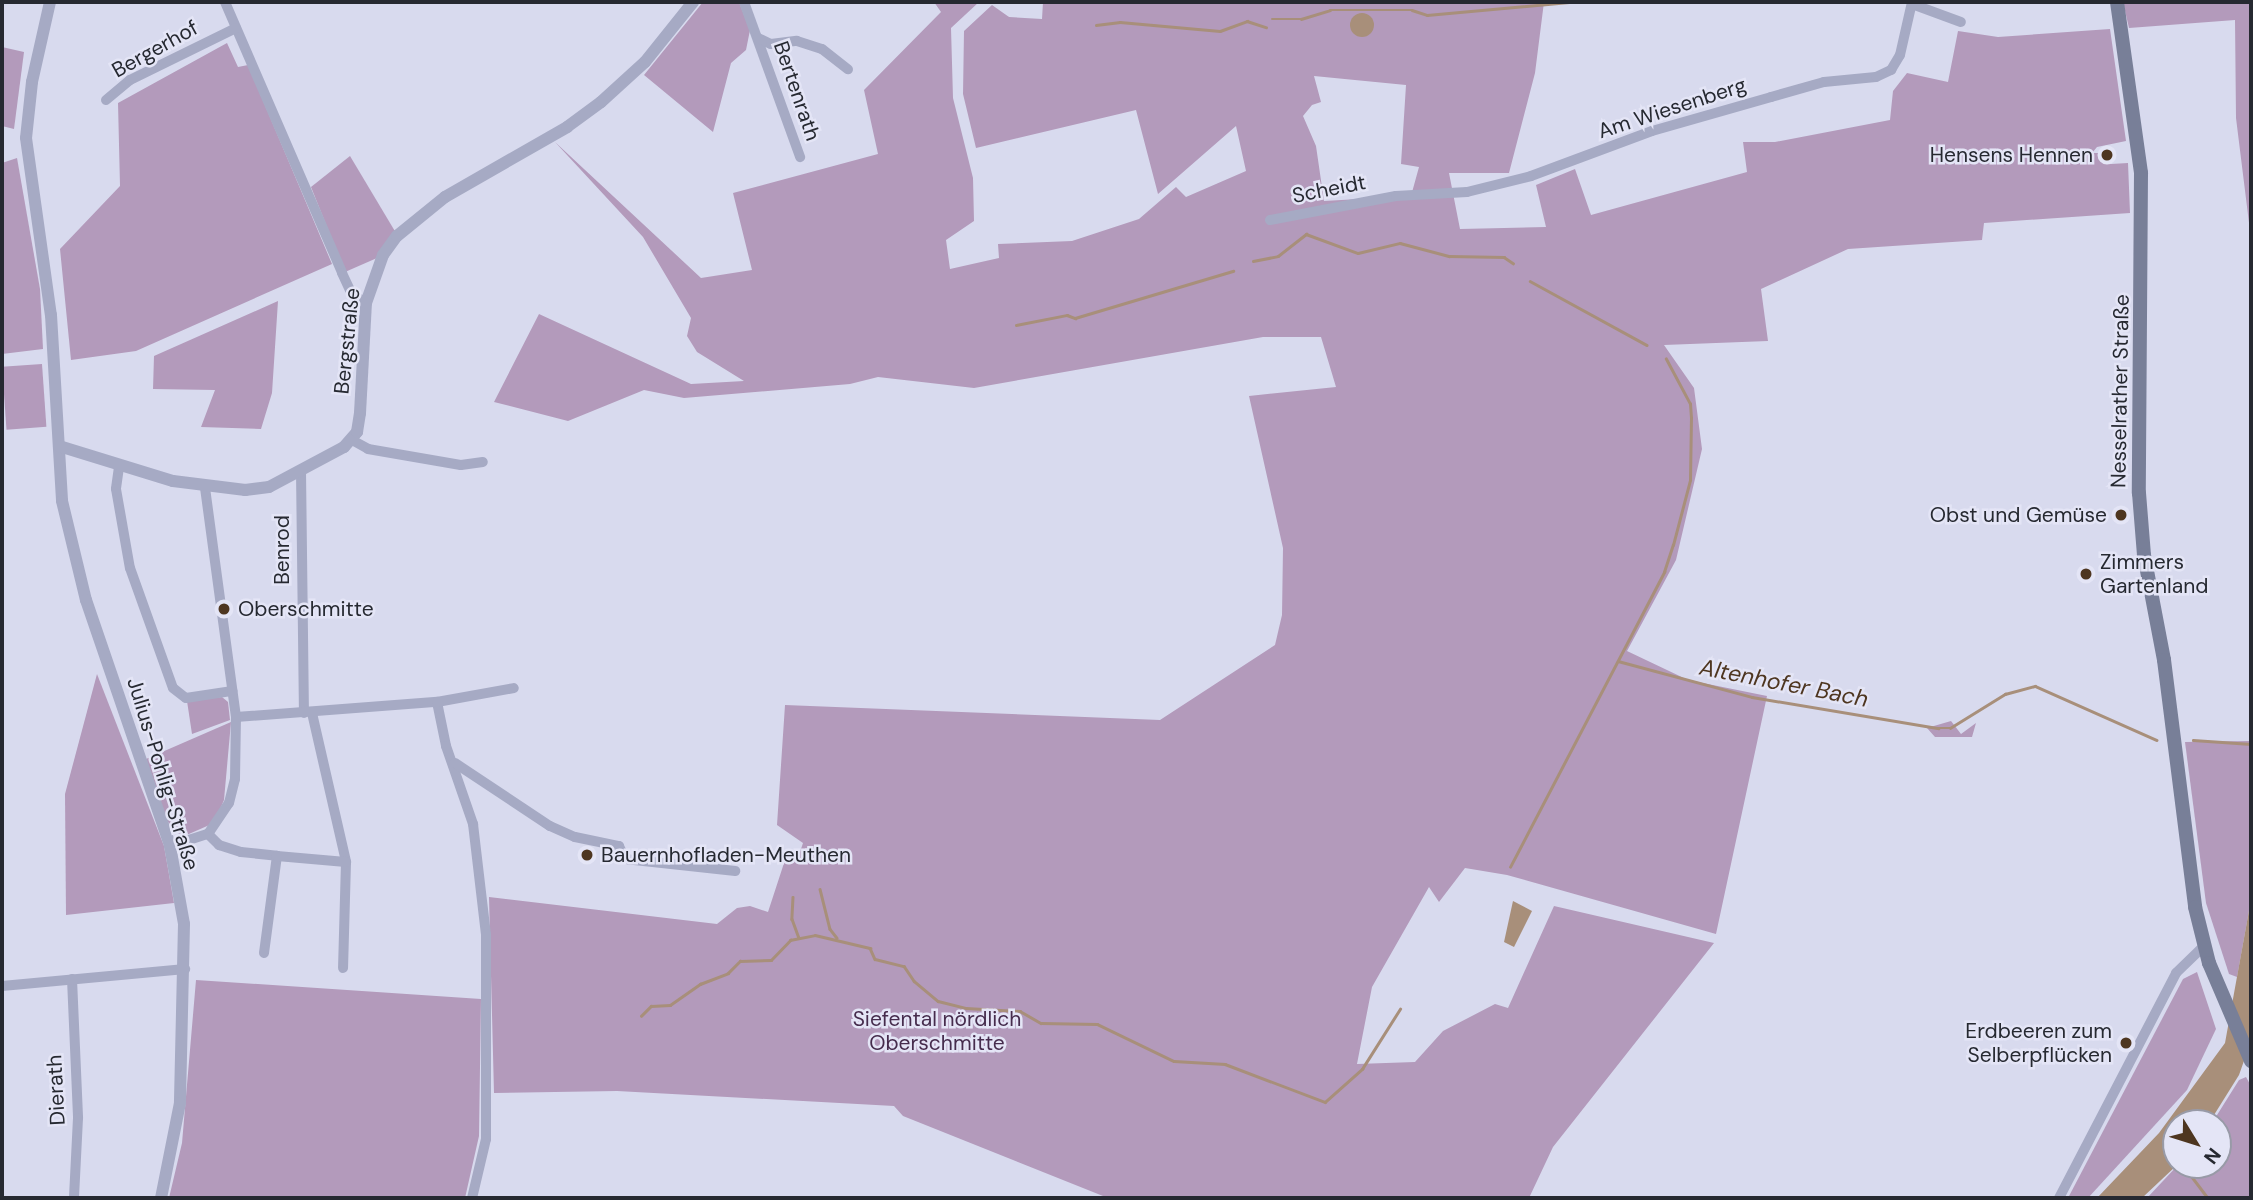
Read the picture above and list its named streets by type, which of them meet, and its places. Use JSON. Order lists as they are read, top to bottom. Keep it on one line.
{"streets":{"main road":["Nesselrather Straße"],"street":["Bergerhof","Bertenrath","Am Wiesenberg","Scheidt","Bergstraße","Benrod","Julius-Pohlig-Straße","Dierath"]},"crossings":[["Am Wiesenberg","Scheidt"]],"water":["Altenhofer Bach"],"parks":["Siefental nördlich Oberschmitte"],"places":["Hensens Hennen","Obst und Gemüse","Zimmers Gartenland","Oberschmitte","Bauernhofladen-Meuthen","Erdbeeren zum Selberpflücken"],"north":"bottom right"}
